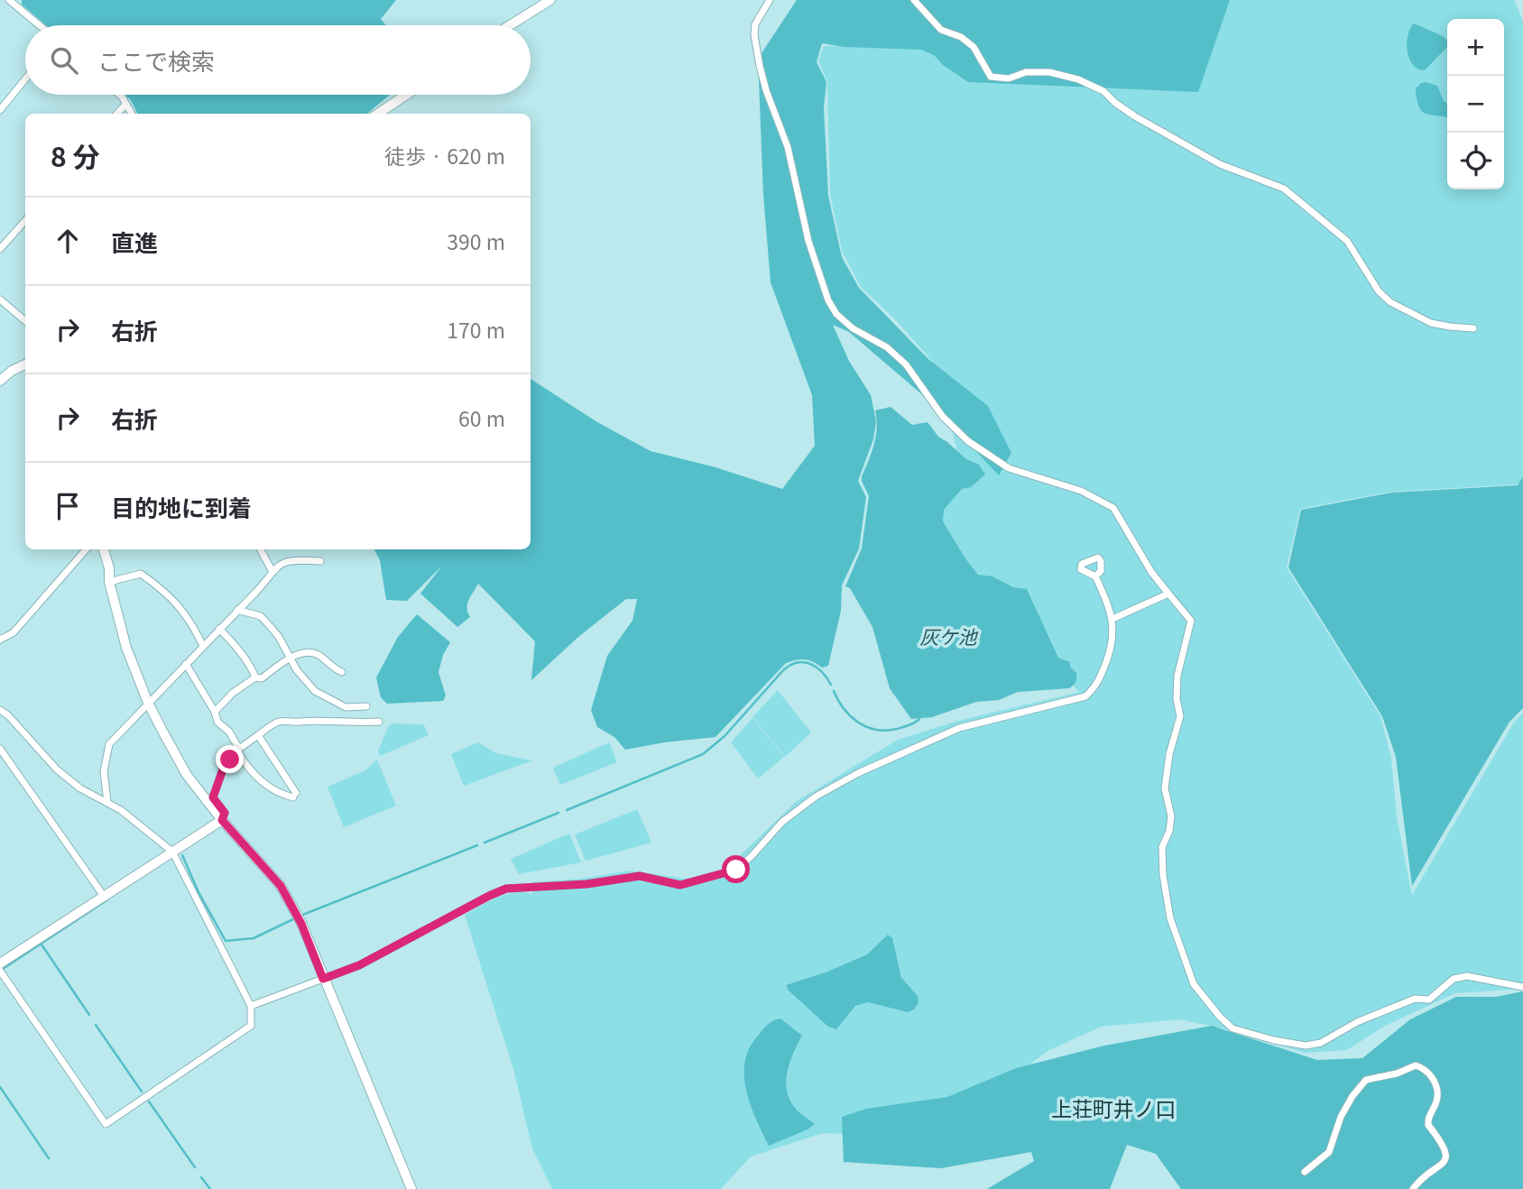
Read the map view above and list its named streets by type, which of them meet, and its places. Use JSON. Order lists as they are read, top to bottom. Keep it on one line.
{"districts":["上荘町井ノ口"],"water":["灰ケ池"],"page":{"map_buttons":["+","−"],"search":"ここで検索","heading":["8 分","徒歩 · 620 m"],"list":[["直進","390 m"],["右折","170 m"],["右折","60 m"],"目的地に到着"]}}
